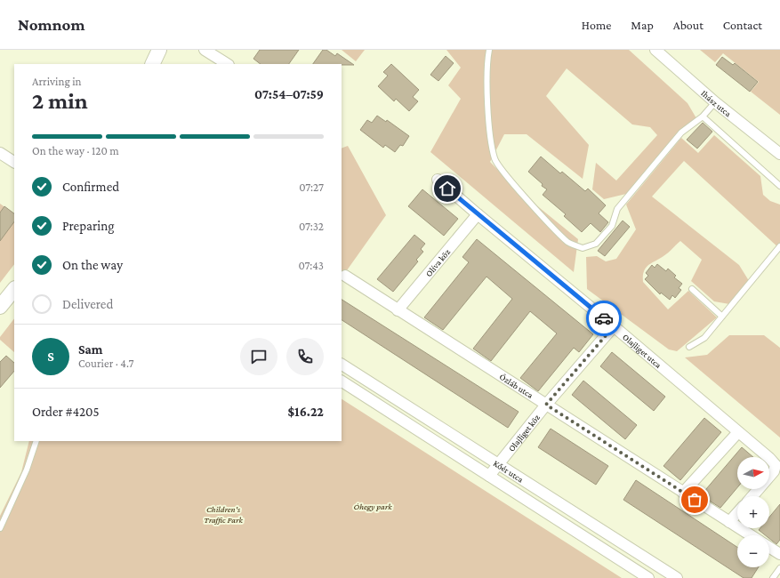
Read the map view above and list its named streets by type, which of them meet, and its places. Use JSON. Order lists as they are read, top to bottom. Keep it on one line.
{"streets":{"street":["Ihász utca","Olíva köz","Olajliget utca","Őzláb utca","Olajliget köz","Kőér utca"]},"crossings":[["Olíva köz","Olajliget utca"],["Olíva köz","Őzláb utca"],["Olajliget utca","Olajliget köz"],["Őzláb utca","Olajliget köz"],["Olajliget köz","Kőér utca"]],"parks":["Óhegy park","Children's Traffic Park"],"north":"right","page":{"header":"Nomnom","nav":["Home","Map","About","Contact"],"heading":["2 min","Arriving in","07:54–07:59"],"panel":["Sam","Courier · 4.7","Order #4205","$16.22"],"bar":"On the way · 120 m","list":[["Confirmed","07:27"],["Preparing","07:32"],["On the way","07:43"],"Delivered"],"round":"S","map_buttons":["+","−"]}}
